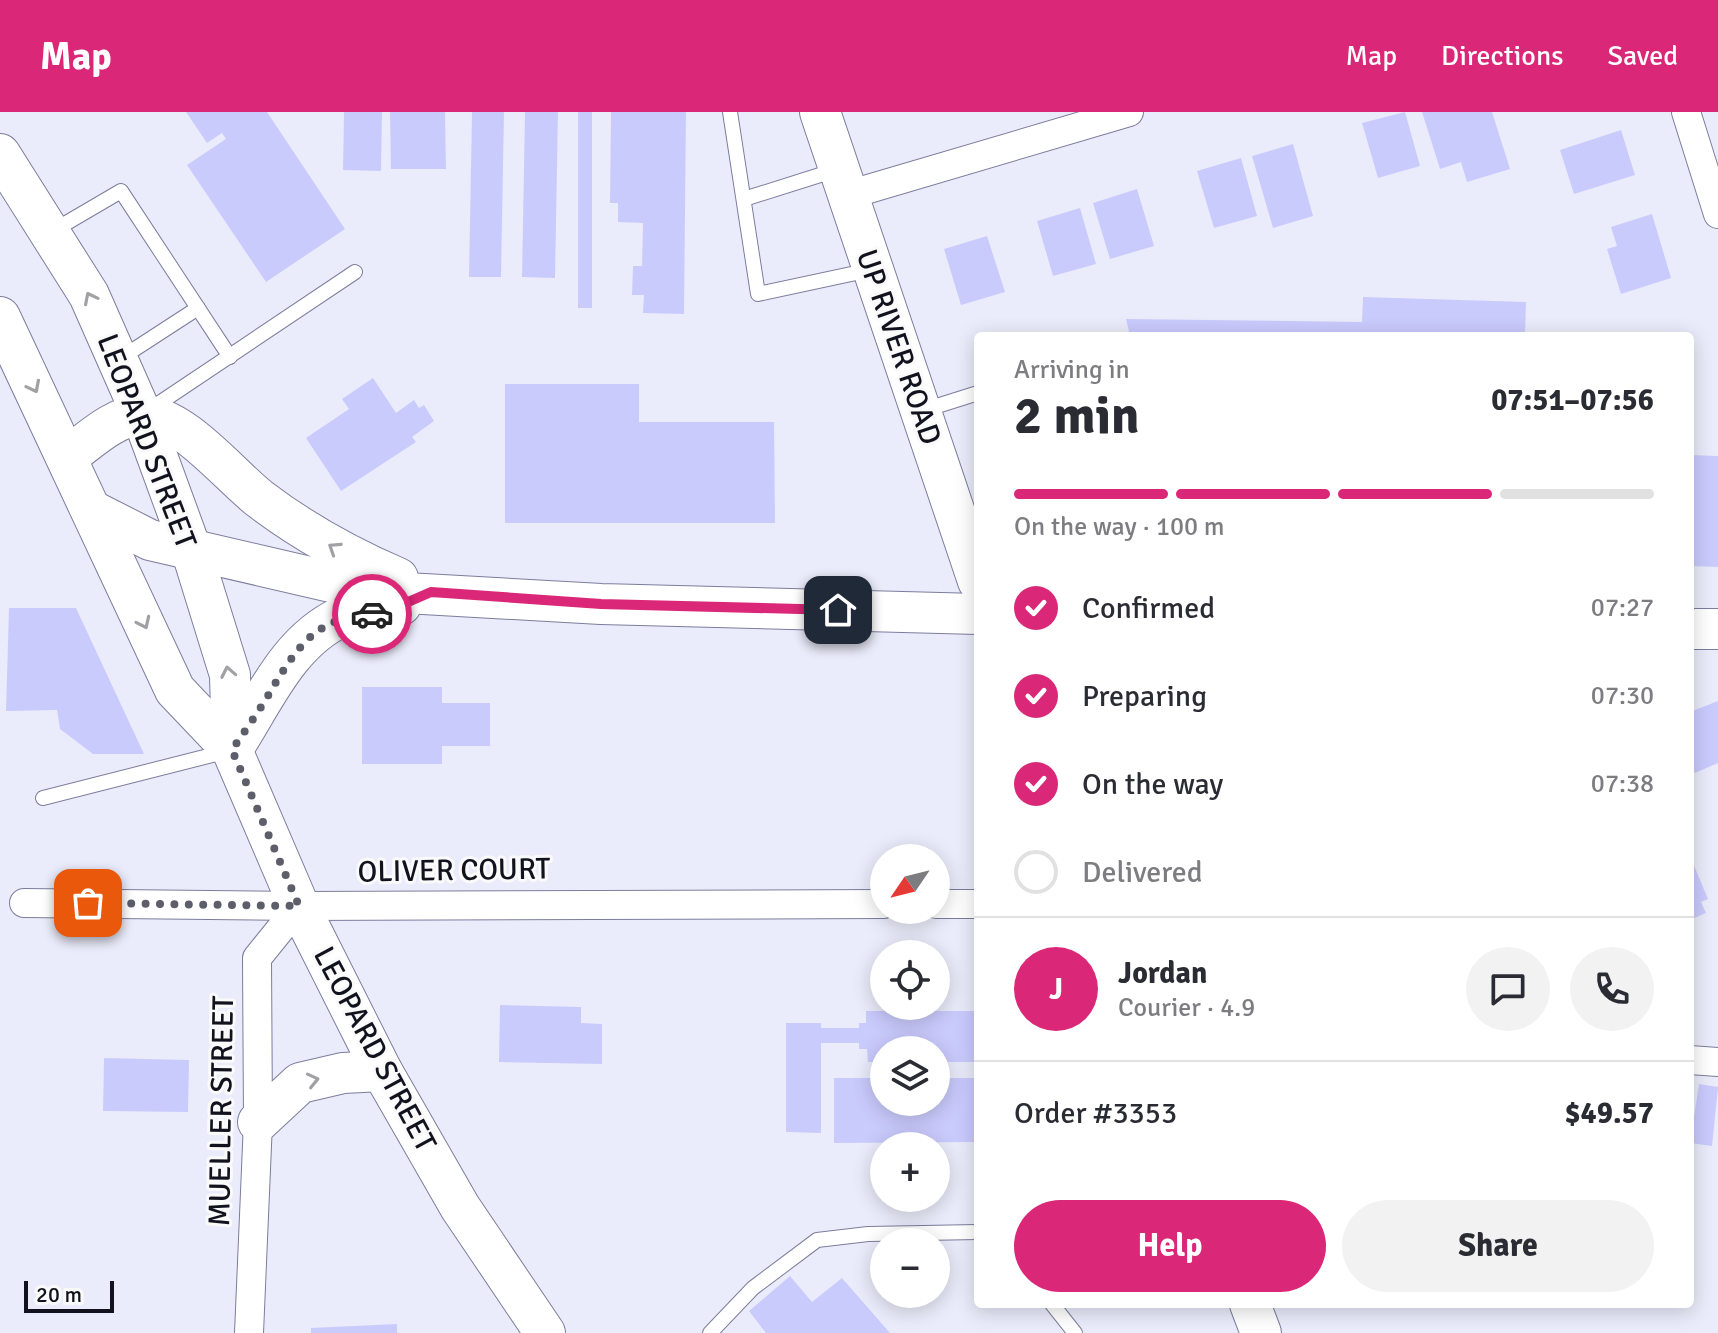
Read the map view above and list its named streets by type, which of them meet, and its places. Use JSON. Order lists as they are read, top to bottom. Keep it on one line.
{"streets":{"main road":["UP RIVER ROAD","LEOPARD STREET"],"street":["OLIVER COURT","MUELLER STREET"]},"crossings":[["LEOPARD STREET","OLIVER COURT"],["LEOPARD STREET","MUELLER STREET"],["OLIVER COURT","MUELLER STREET"]],"scale_bar":"20 m","north":"bottom left","page":{"header":"Map","nav":["Map","Directions","Saved"],"heading":["2 min","Arriving in","07:51–07:56"],"panel":["Jordan","Courier · 4.9","Order #3353","$49.57"],"bar":"On the way · 100 m","list":[["Confirmed","07:27"],["Preparing","07:30"],["On the way","07:38"],"Delivered"],"map_buttons":["+","−"],"round":"J","buttons":["Help","Share"],"scale":"20 m"}}
